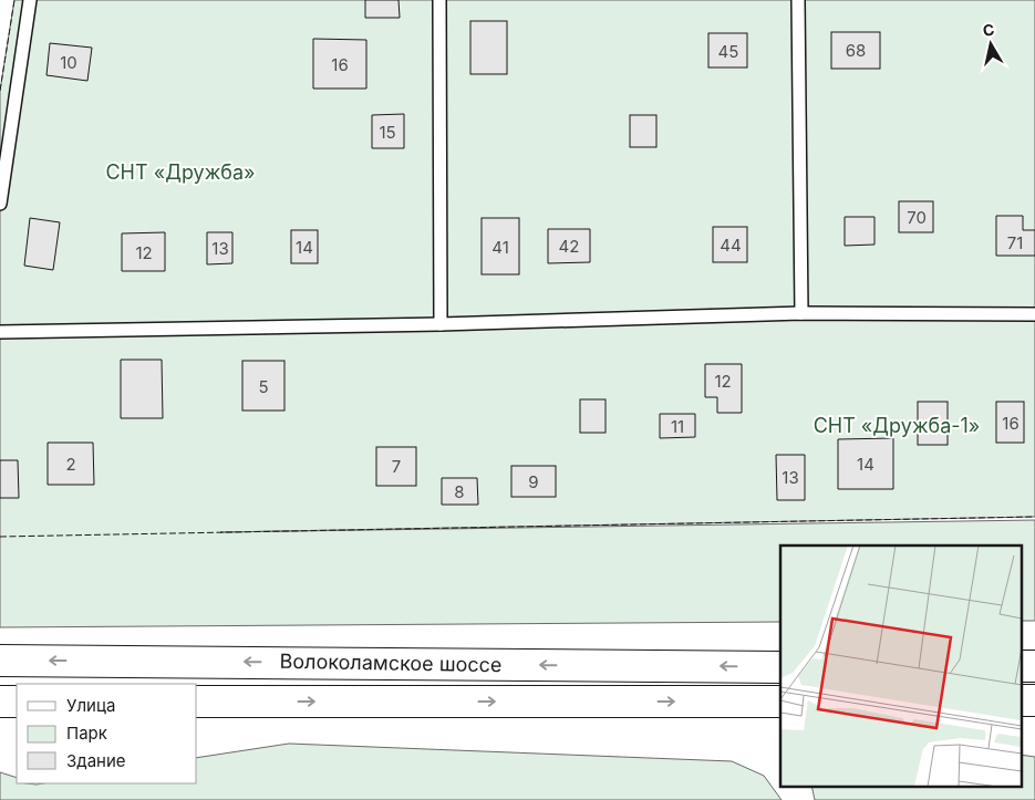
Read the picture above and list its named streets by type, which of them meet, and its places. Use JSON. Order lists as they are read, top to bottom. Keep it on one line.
{"streets":{"main road":["Волоколамское шоссе"]},"parks":["СНТ «Дружба»","СНТ «Дружба-1»"],"house_numbers":["68","45","10","16","15","70","71","44","42","14","41","13","12","12","5","16","11","2","14","7","13","9","8"],"legend":["Улица","Парк","Здание"],"north":"top"}
